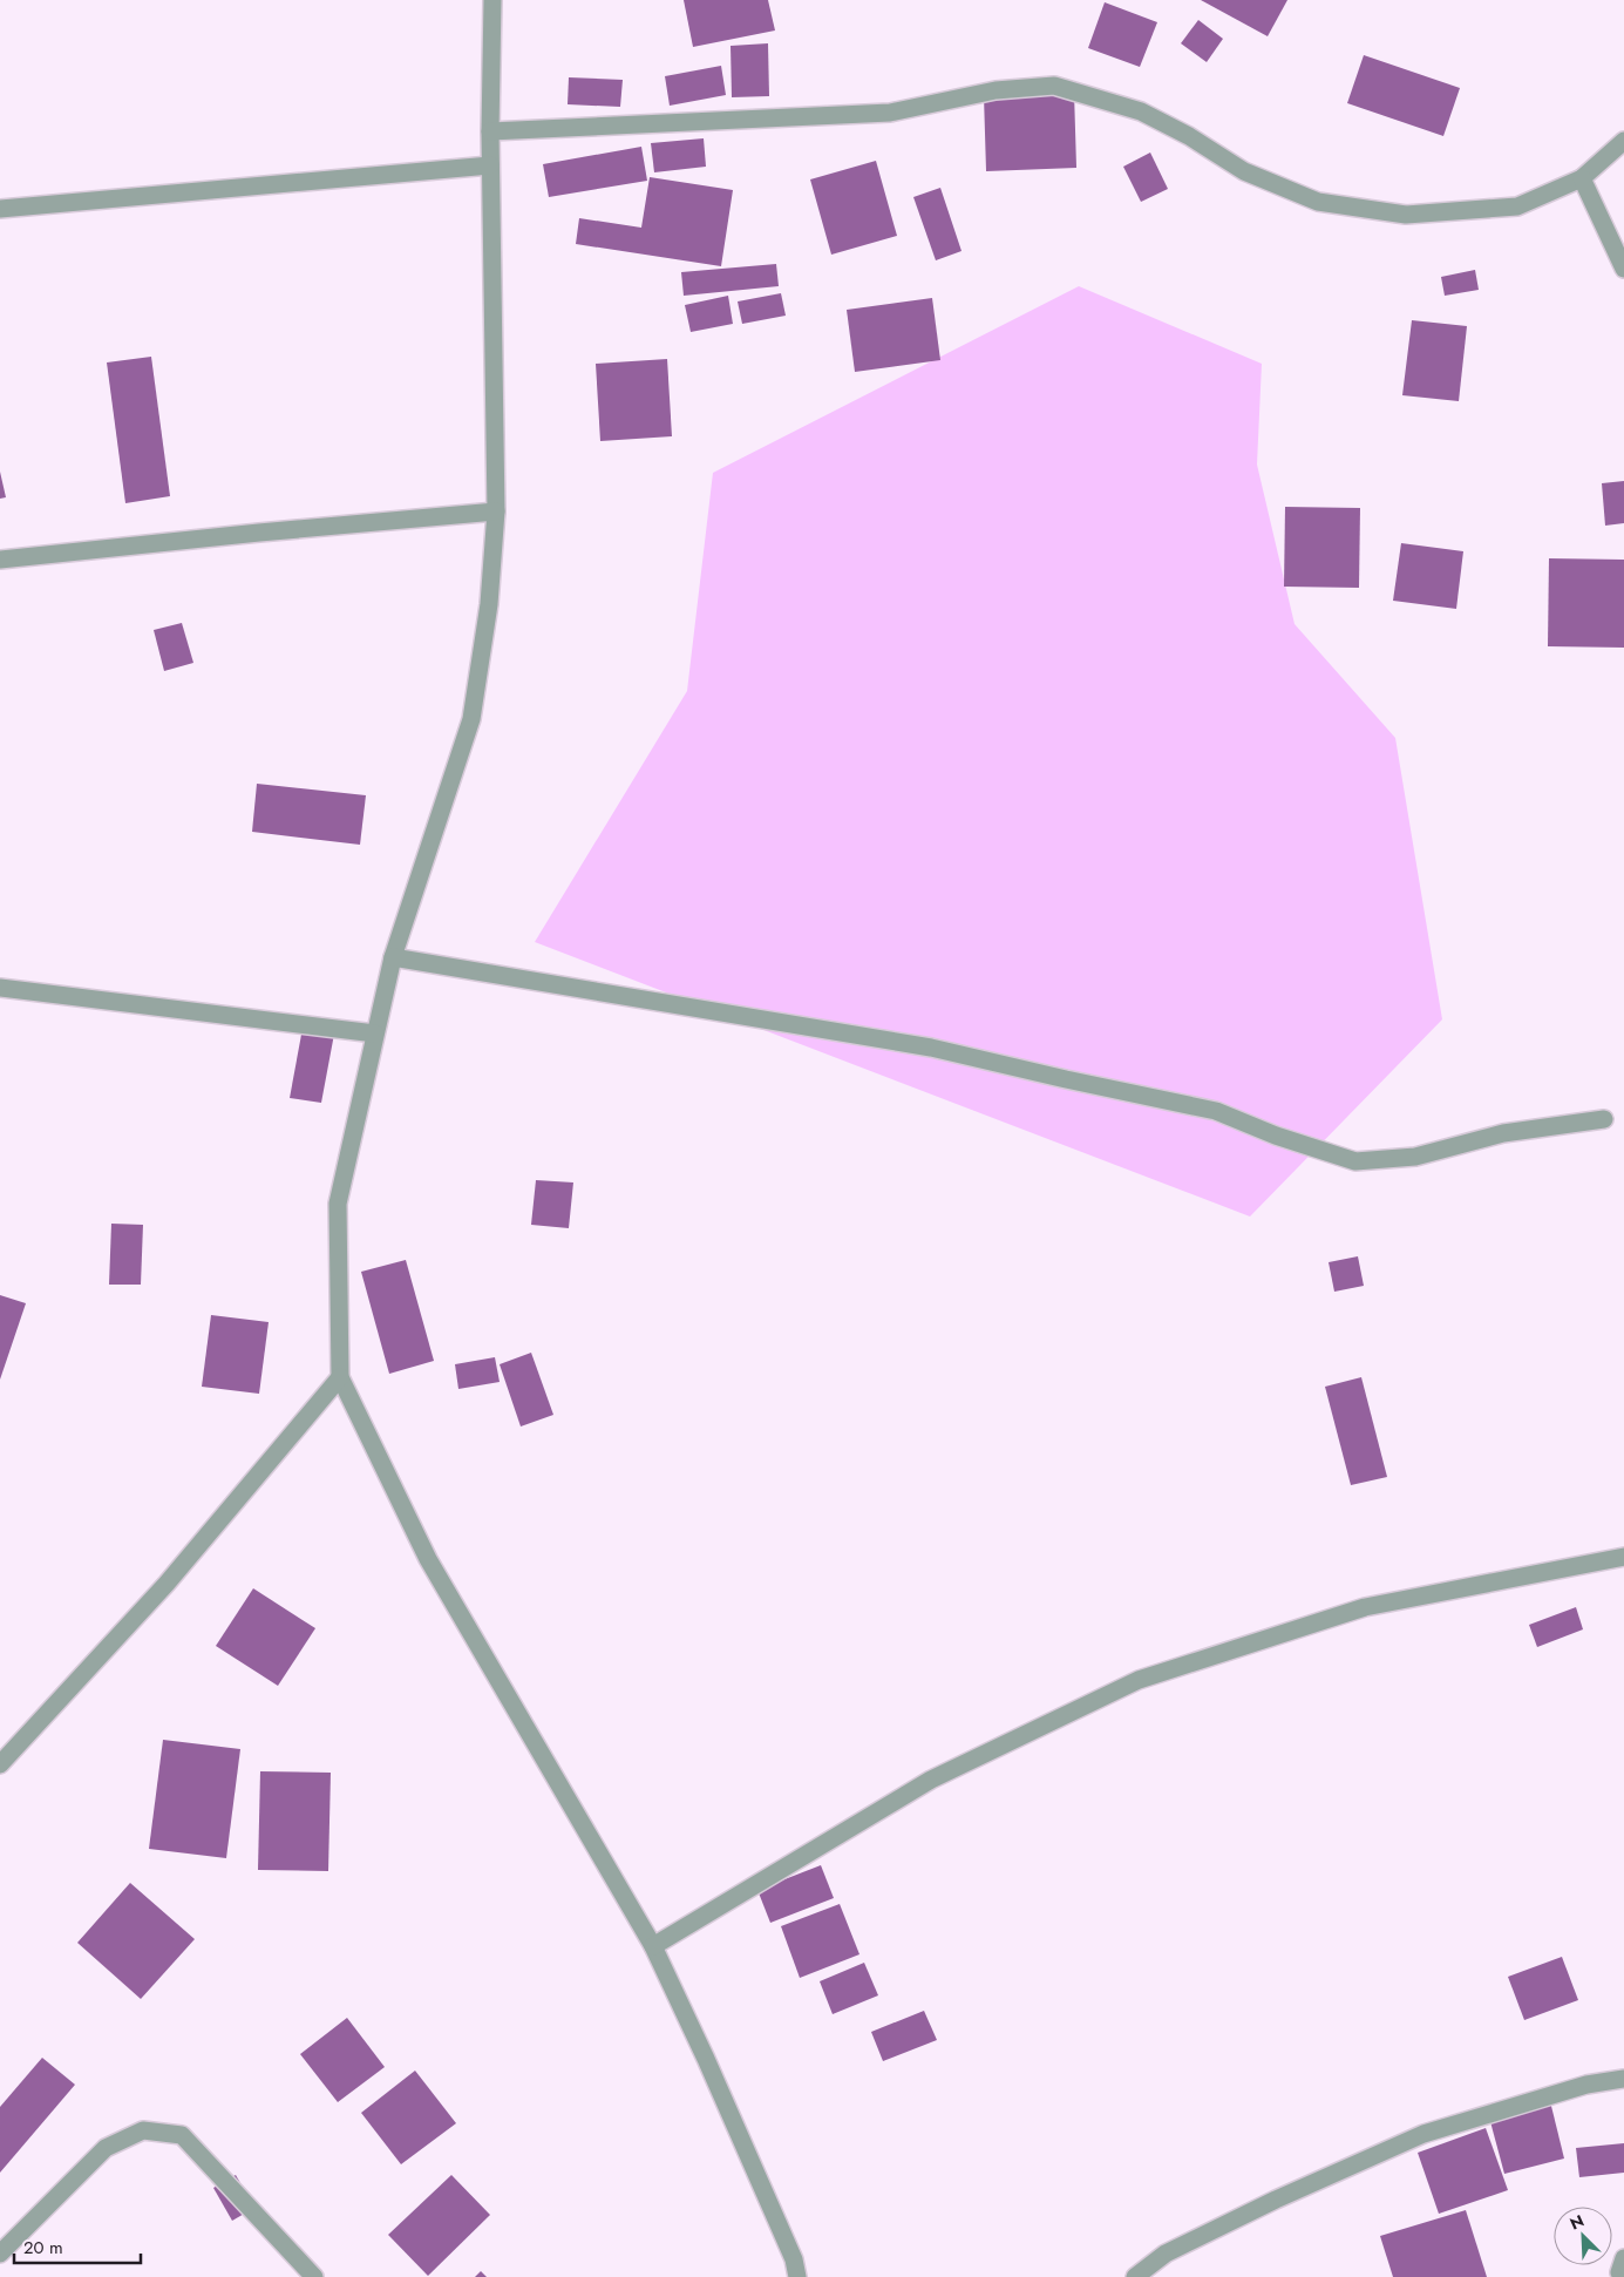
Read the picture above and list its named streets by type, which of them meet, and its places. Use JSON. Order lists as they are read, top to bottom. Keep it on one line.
{"scale_bar":"20 m","north":"top left"}
